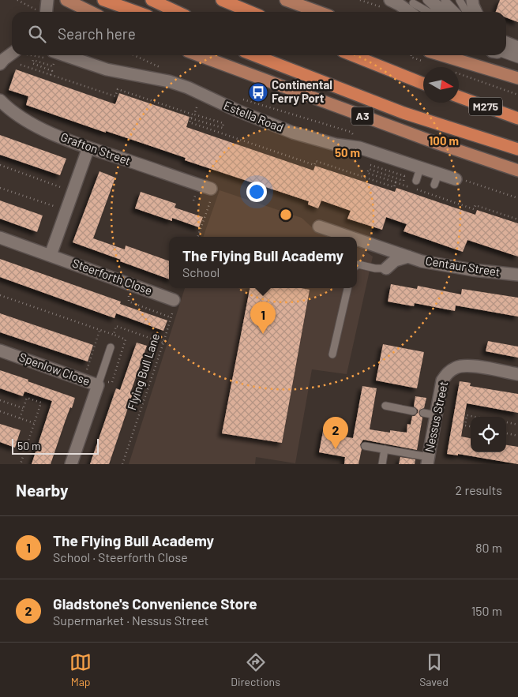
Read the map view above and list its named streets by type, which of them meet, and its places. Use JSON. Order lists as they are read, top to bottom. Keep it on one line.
{"streets":{"highway":["M275"],"main road":["A3"],"street":["Estella Road","Grafton Street","Centaur Street","Steerforth Close","Spenlow Close","Nessus Street"],"path":["Flying Bull Lane"]},"crossings":[["Steerforth Close","Flying Bull Lane"]],"places":{"bus stop":["Continental Ferry Port"]},"scale_bar":"50 m","north":"right","page":{"search":"Search here","popup":["The Flying Bull Academy","School"],"pins":["1","2"],"scale":"50 m","heading":["Nearby","2 results"],"list":[{"mark":"1","name":"The Flying Bull Academy","note":"School · Steerforth Close","value":"80 m"},{"mark":"2","name":"Gladstone's Convenience Store","note":"Supermarket · Nessus Street","value":"150 m"}],"nav":["Map","Directions","Saved"]},"rings":["100 m","50 m"]}
